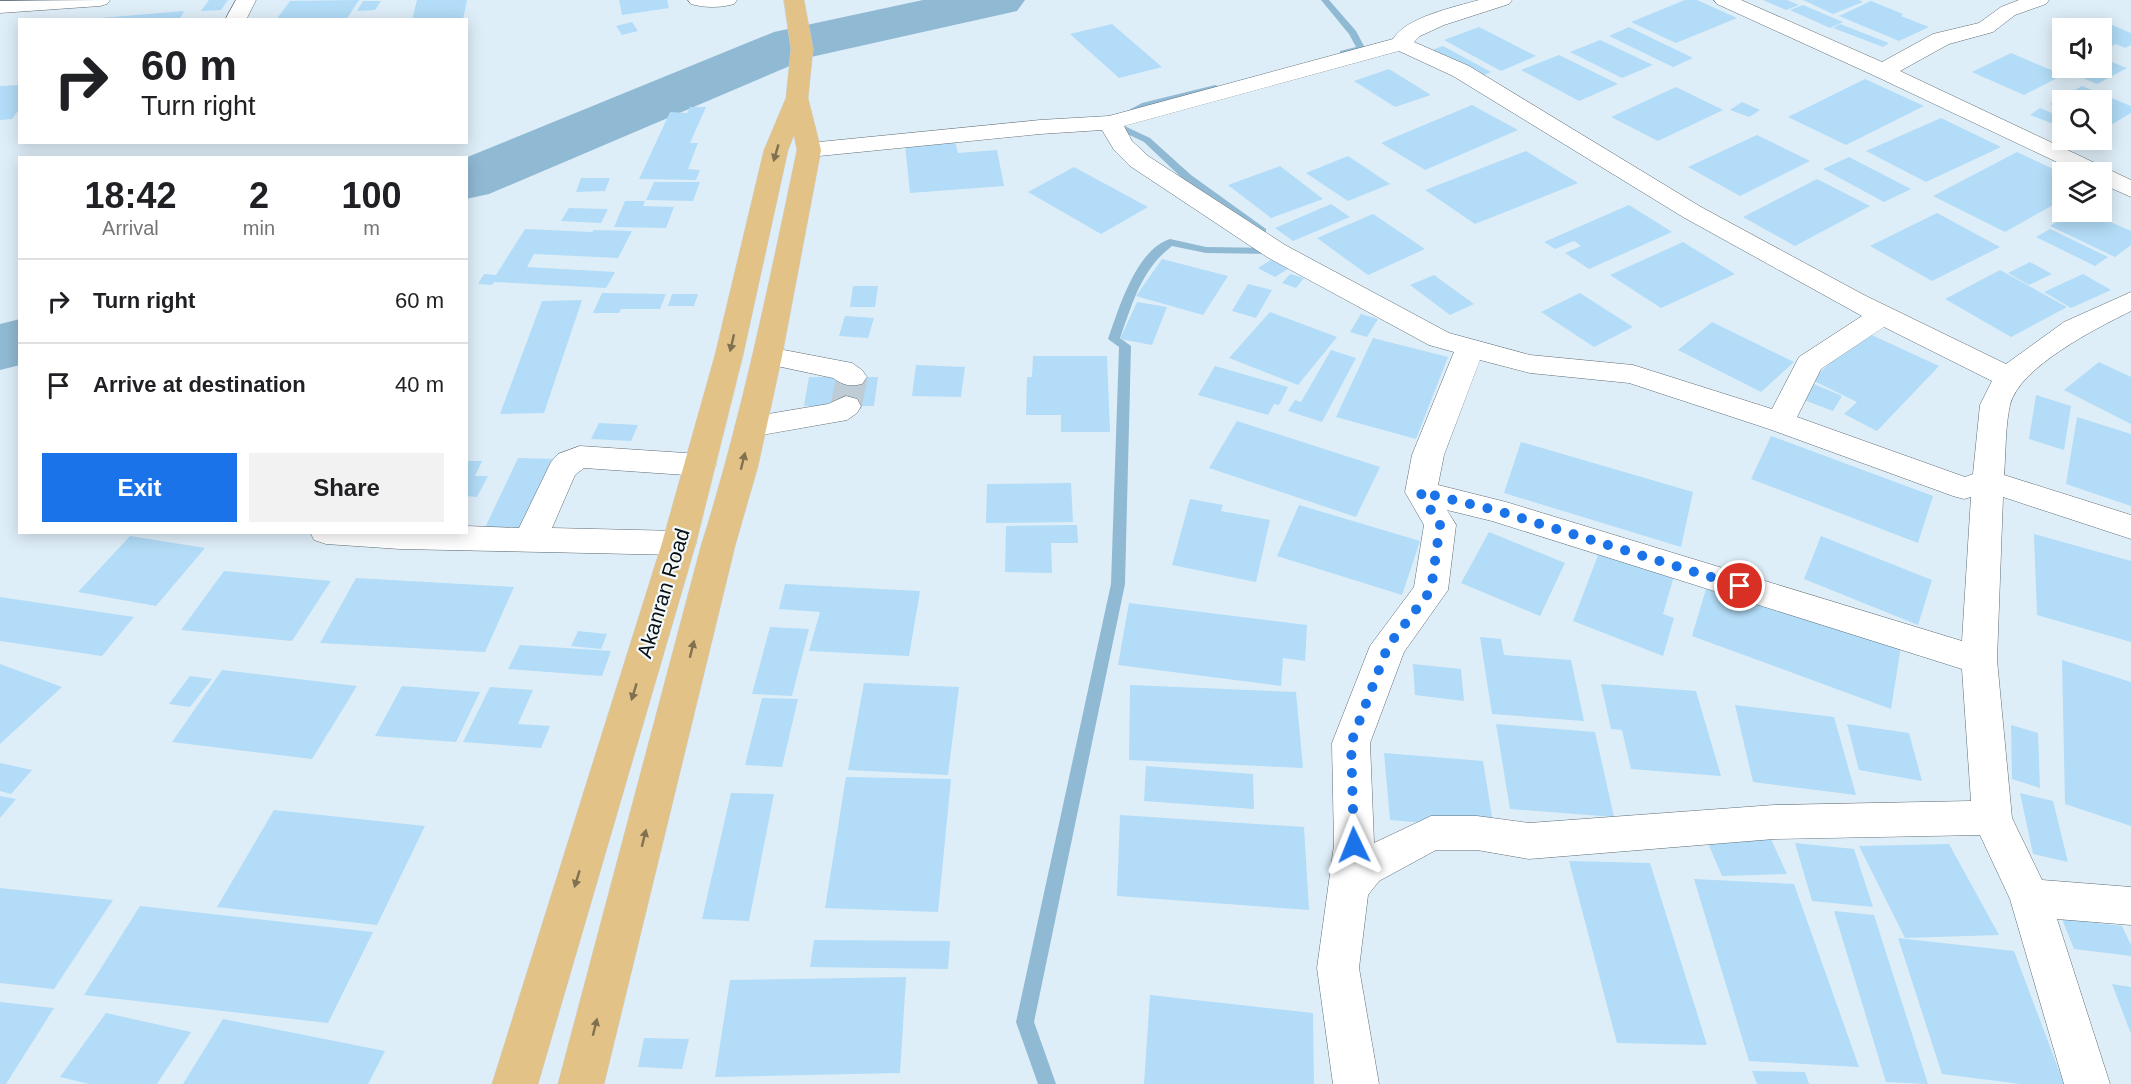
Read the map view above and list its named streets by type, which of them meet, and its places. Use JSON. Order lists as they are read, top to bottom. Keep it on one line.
{"streets":{"main road":["Akanran Road"]},"page":{"turn":["60 m","Turn right"],"eta":["18:42","Arrival","2","min","100","m"],"list":[{"name":"Turn right","value":"60 m"},{"name":"Arrive at destination","value":"40 m"}],"buttons":["Exit","Share"]}}
